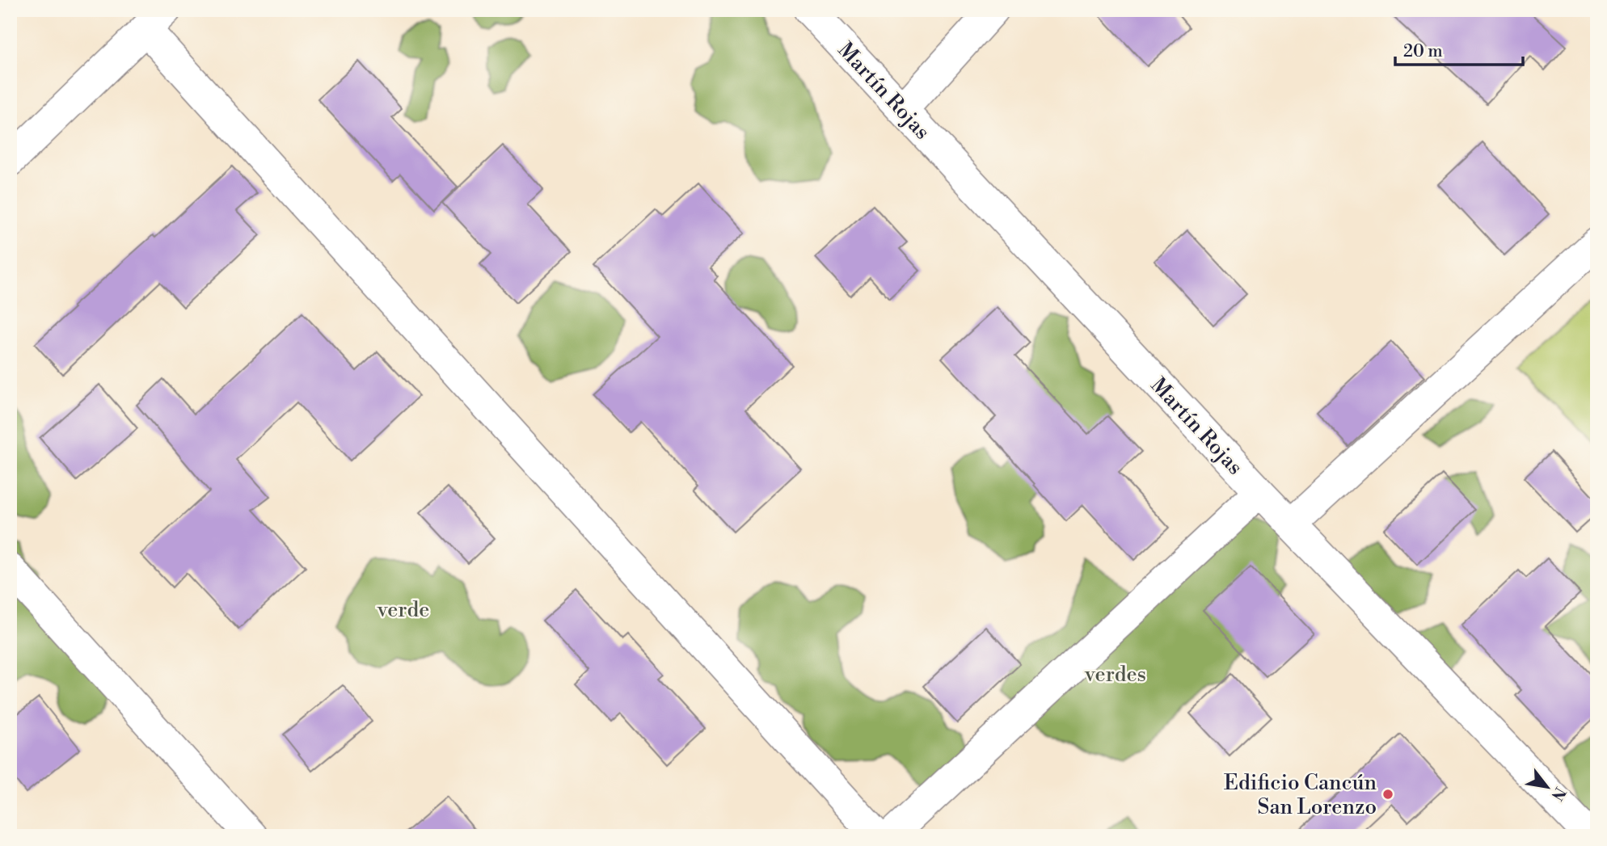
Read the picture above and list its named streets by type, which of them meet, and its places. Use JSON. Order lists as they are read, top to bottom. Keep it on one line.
{"streets":{"street":["Martín Rojas"]},"parks":["verde","verdes"],"places":["Edificio Cancún San Lorenzo"],"scale_bar":"20 m","north":"bottom right"}
